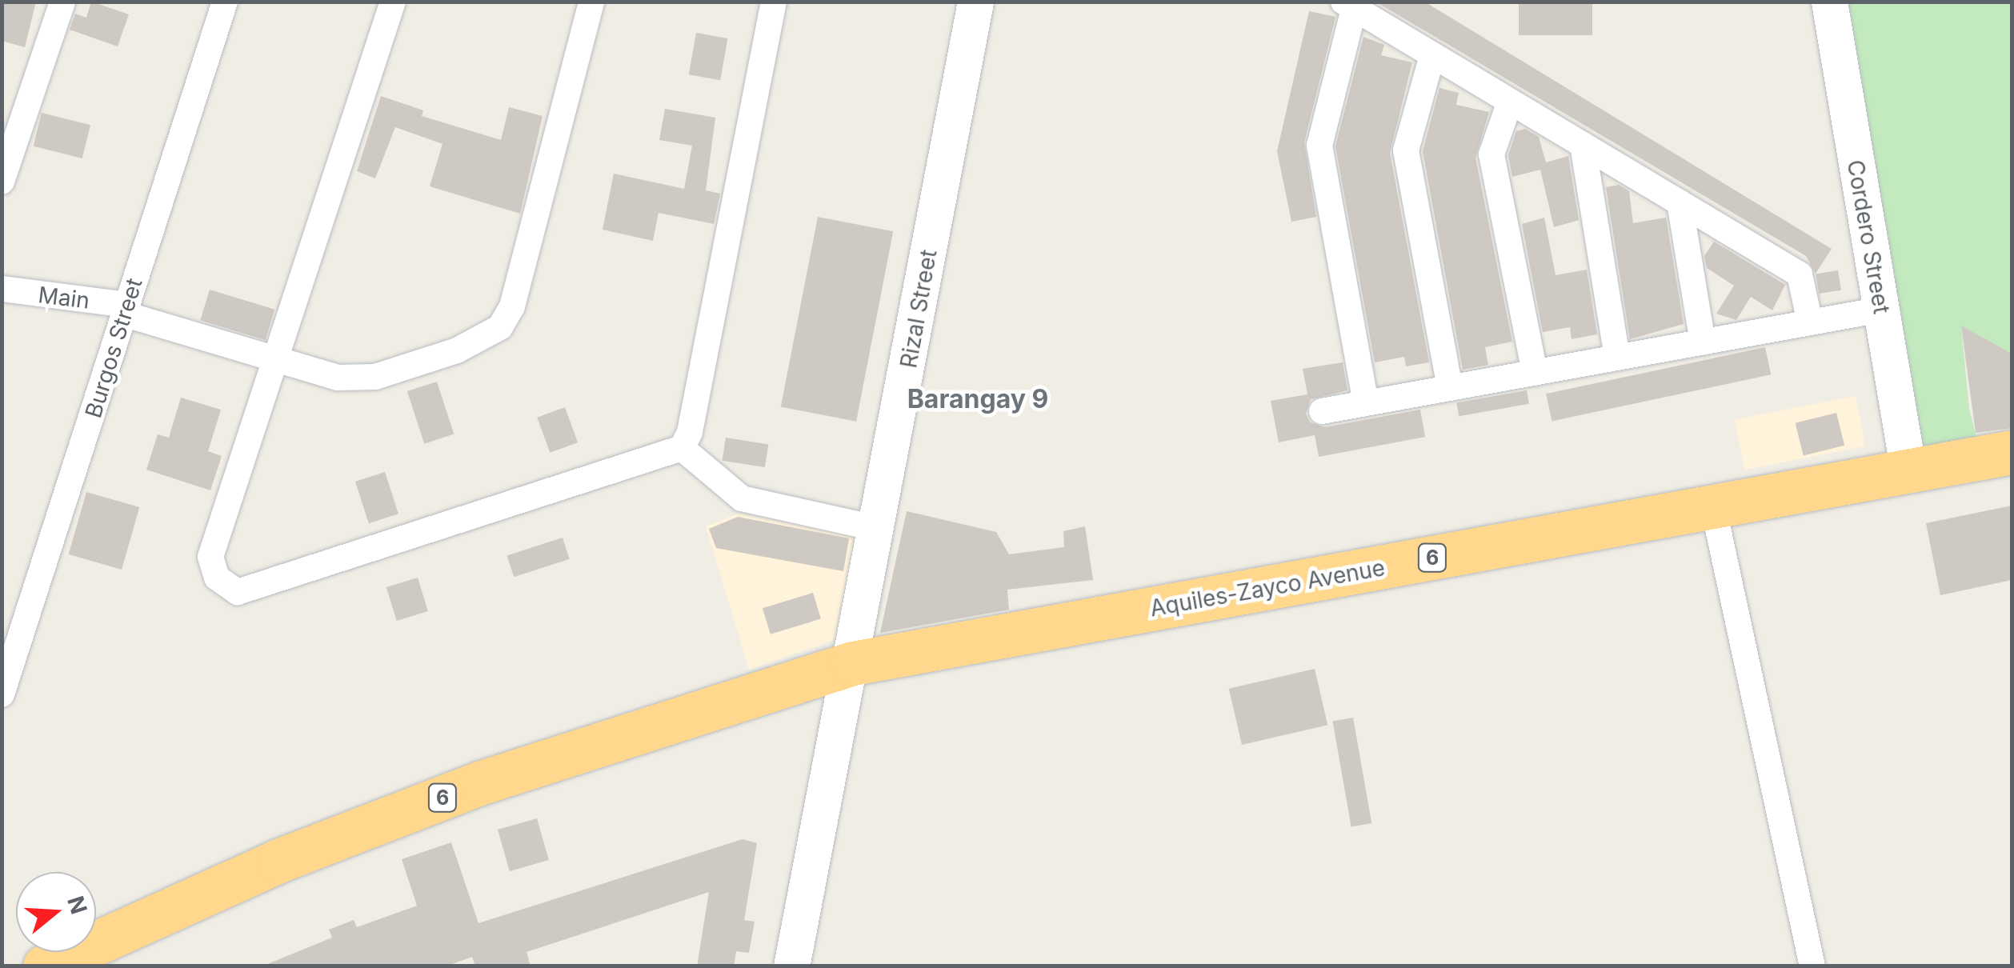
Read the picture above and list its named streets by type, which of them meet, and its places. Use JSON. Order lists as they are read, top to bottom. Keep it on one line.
{"streets":{"highway":["6","Aquiles-Zayco Avenue"],"street":["Cordero Street","Main","Rizal Street","Burgos Street"]},"crossings":[["Cordero Street","Aquiles-Zayco Avenue"],["Main","Burgos Street"],["Rizal Street","6"],["Rizal Street","Aquiles-Zayco Avenue"],["6","Aquiles-Zayco Avenue"]],"districts":["Barangay 9"],"north":"right"}
